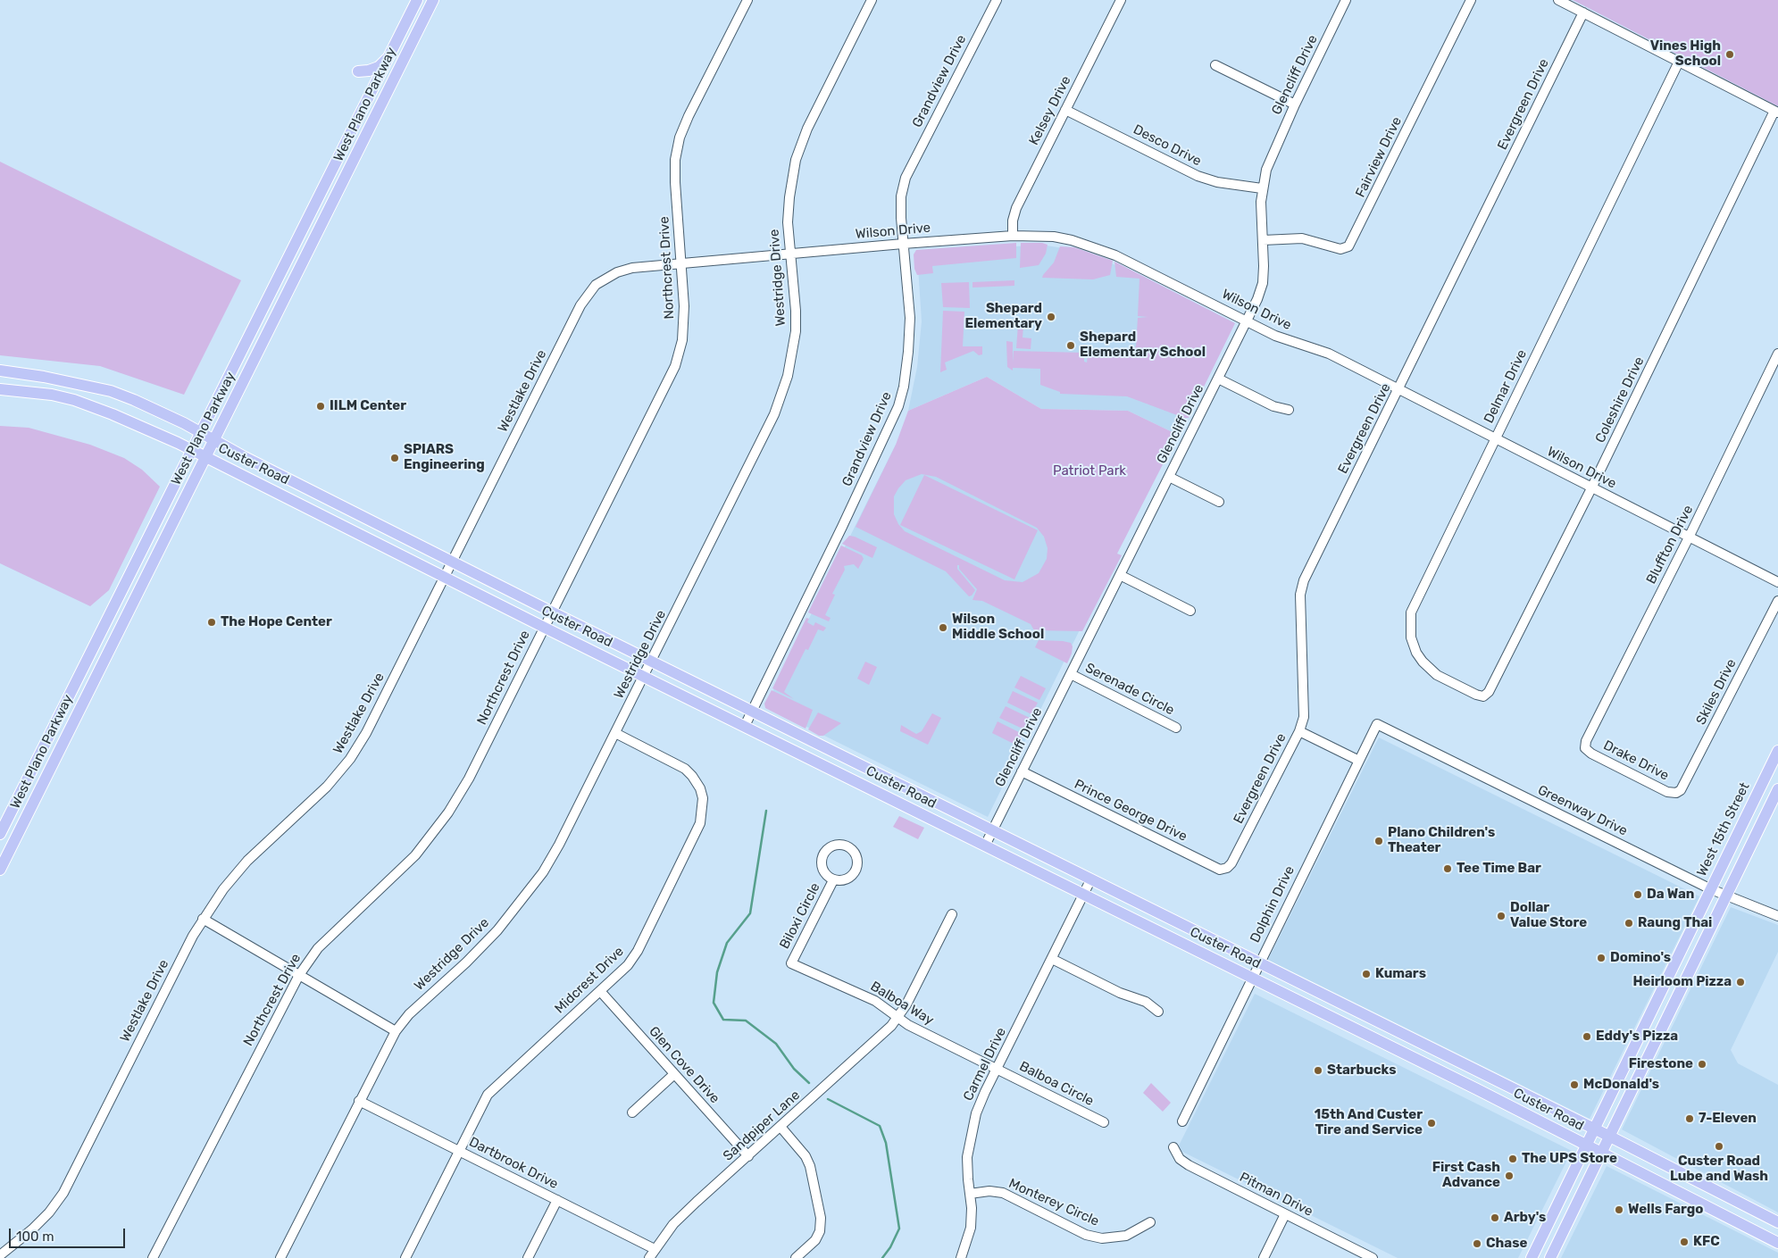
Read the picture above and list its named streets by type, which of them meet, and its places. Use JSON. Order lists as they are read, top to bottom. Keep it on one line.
{"streets":{"main road":["West Plano Parkway","Custer Road","West 15th Street"],"street":["Glencliff Drive","Grandview Drive","Evergreen Drive","Kelsey Drive","Desco Drive","Fairview Drive","Wilson Drive","Northcrest Drive","Westridge Drive","Delmar Drive","Westlake Drive","Coleshire Drive","Bluffton Drive","Serenade Circle","Skiles Drive","Drake Drive","Prince George Drive","Greenway Drive","Dolphin Drive","Biloxi Circle","Midcrest Drive","Balboa Way","Carmel Drive","Glen Cove Drive","Balboa Circle","Sandpiper Lane","Dartbrook Drive","Pitman Drive","Monterey Circle"]},"crossings":[["Glencliff Drive","Desco Drive"],["Glencliff Drive","Fairview Drive"],["Glencliff Drive","Wilson Drive"],["Glencliff Drive","Custer Road"],["Glencliff Drive","Serenade Circle"],["Glencliff Drive","Prince George Drive"],["Grandview Drive","Wilson Drive"],["Grandview Drive","Custer Road"],["West Plano Parkway","Custer Road"],["Evergreen Drive","Wilson Drive"],["Evergreen Drive","Prince George Drive"],["Kelsey Drive","Desco Drive"],["Kelsey Drive","Wilson Drive"],["Wilson Drive","Northcrest Drive"],["Wilson Drive","Westridge Drive"],["Wilson Drive","Delmar Drive"],["Wilson Drive","Westlake Drive"],["Wilson Drive","Coleshire Drive"],["Wilson Drive","Bluffton Drive"],["Northcrest Drive","Westlake Drive"],["Northcrest Drive","Custer Road"],["Westridge Drive","Custer Road"],["Westridge Drive","Midcrest Drive"],["Westridge Drive","Dartbrook Drive"],["Delmar Drive","Coleshire Drive"],["Westlake Drive","Custer Road"],["Custer Road","West 15th Street"],["Custer Road","Dolphin Drive"],["Custer Road","Carmel Drive"],["Bluffton Drive","Drake Drive"],["Skiles Drive","Drake Drive"],["Greenway Drive","West 15th Street"],["Greenway Drive","Dolphin Drive"],["Biloxi Circle","Balboa Way"],["Midcrest Drive","Glen Cove Drive"],["Midcrest Drive","Dartbrook Drive"],["Balboa Way","Carmel Drive"],["Balboa Way","Balboa Circle"],["Balboa Way","Sandpiper Lane"],["Carmel Drive","Balboa Circle"],["Carmel Drive","Monterey Circle"],["Glen Cove Drive","Sandpiper Lane"],["Sandpiper Lane","Dartbrook Drive"]],"parks":["Patriot Park"],"places":["Vines High School","Shepard Elementary","Shepard Elementary School","IILM Center","SPIARS Engineering","The Hope Center","Wilson Middle School","Plano Children's Theater","Tee Time Bar","Da Wan","Dollar Value Store","Raung Thai","Domino's","Kumars","Heirloom Pizza","Eddy's Pizza","Firestone","Starbucks","McDonald's","7-Eleven","15th And Custer Tire and Service","Custer Road Lube and Wash","The UPS Store","First Cash Advance","Wells Fargo","Arby's","KFC","Chase"],"scale_bar":"100 m"}
